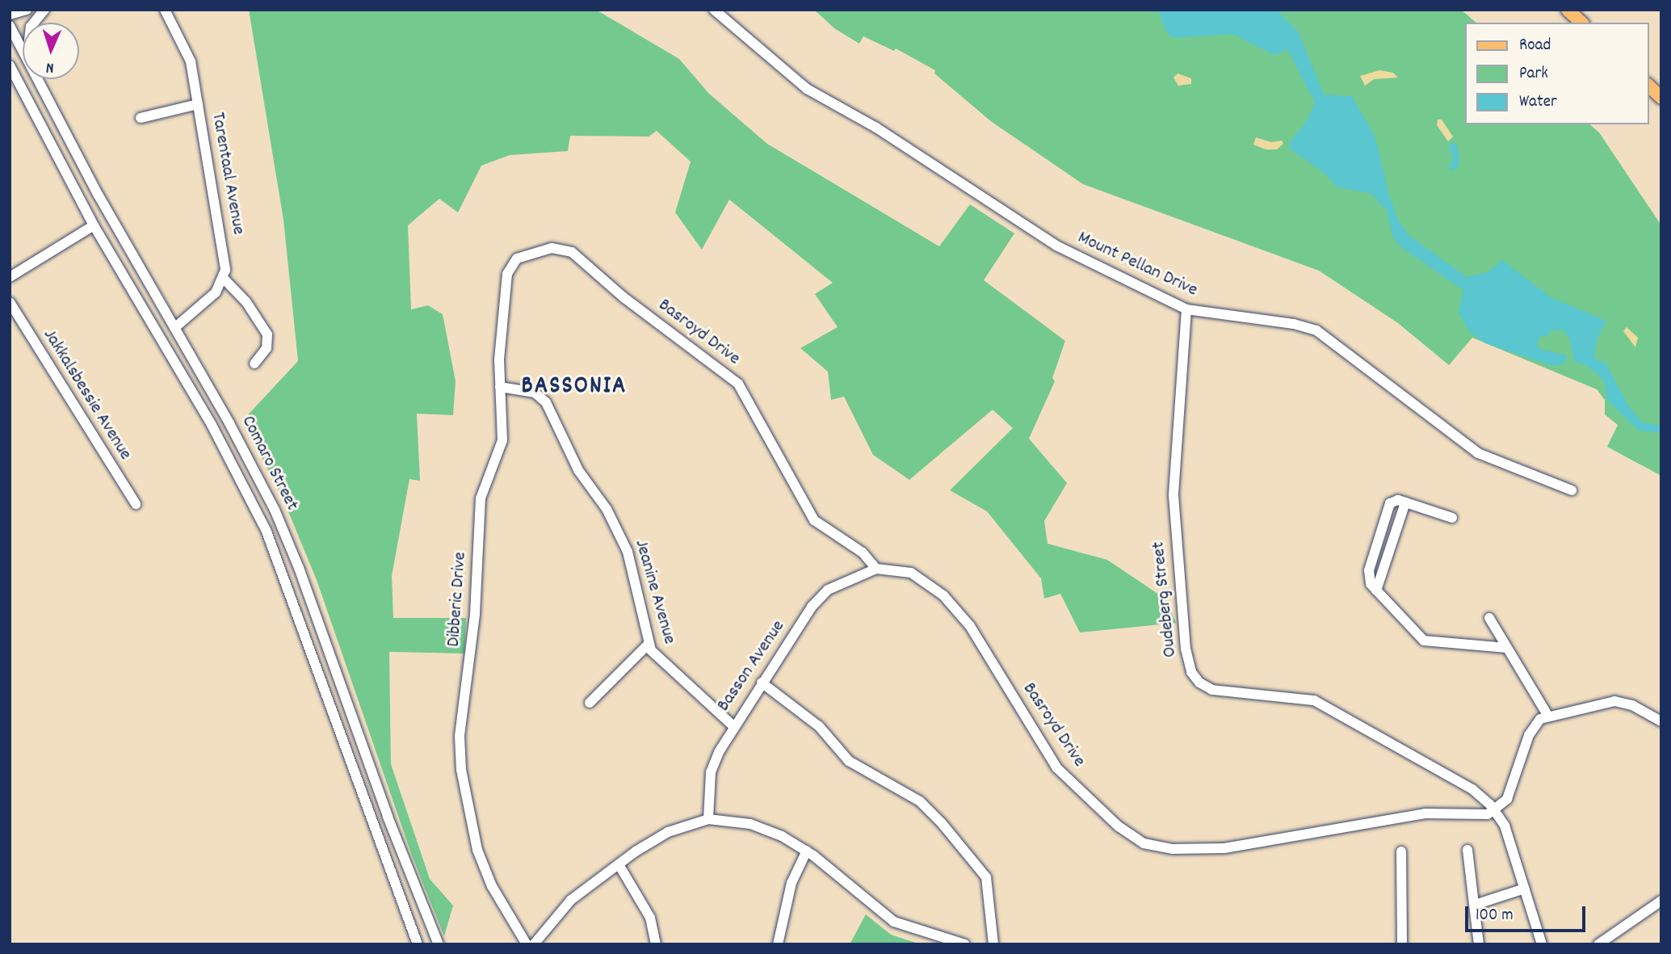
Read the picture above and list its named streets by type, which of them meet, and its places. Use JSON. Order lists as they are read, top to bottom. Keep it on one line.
{"streets":{"street":["Tarentaal Avenue","Mount Pellan Drive","Basroyd Drive","Jakkalsbessie Avenue","Comaro Street","Jeanine Avenue","Dibberic Drive","Oudeberg Street","Basson Avenue"]},"crossings":[["Mount Pellan Drive","Oudeberg Street"],["Basroyd Drive","Dibberic Drive"],["Basroyd Drive","Oudeberg Street"],["Basroyd Drive","Basson Avenue"],["Jeanine Avenue","Dibberic Drive"],["Jeanine Avenue","Basson Avenue"]],"districts":["BASSONIA"],"legend":["Road","Park","Water"],"scale_bar":"100 m","north":"bottom"}
